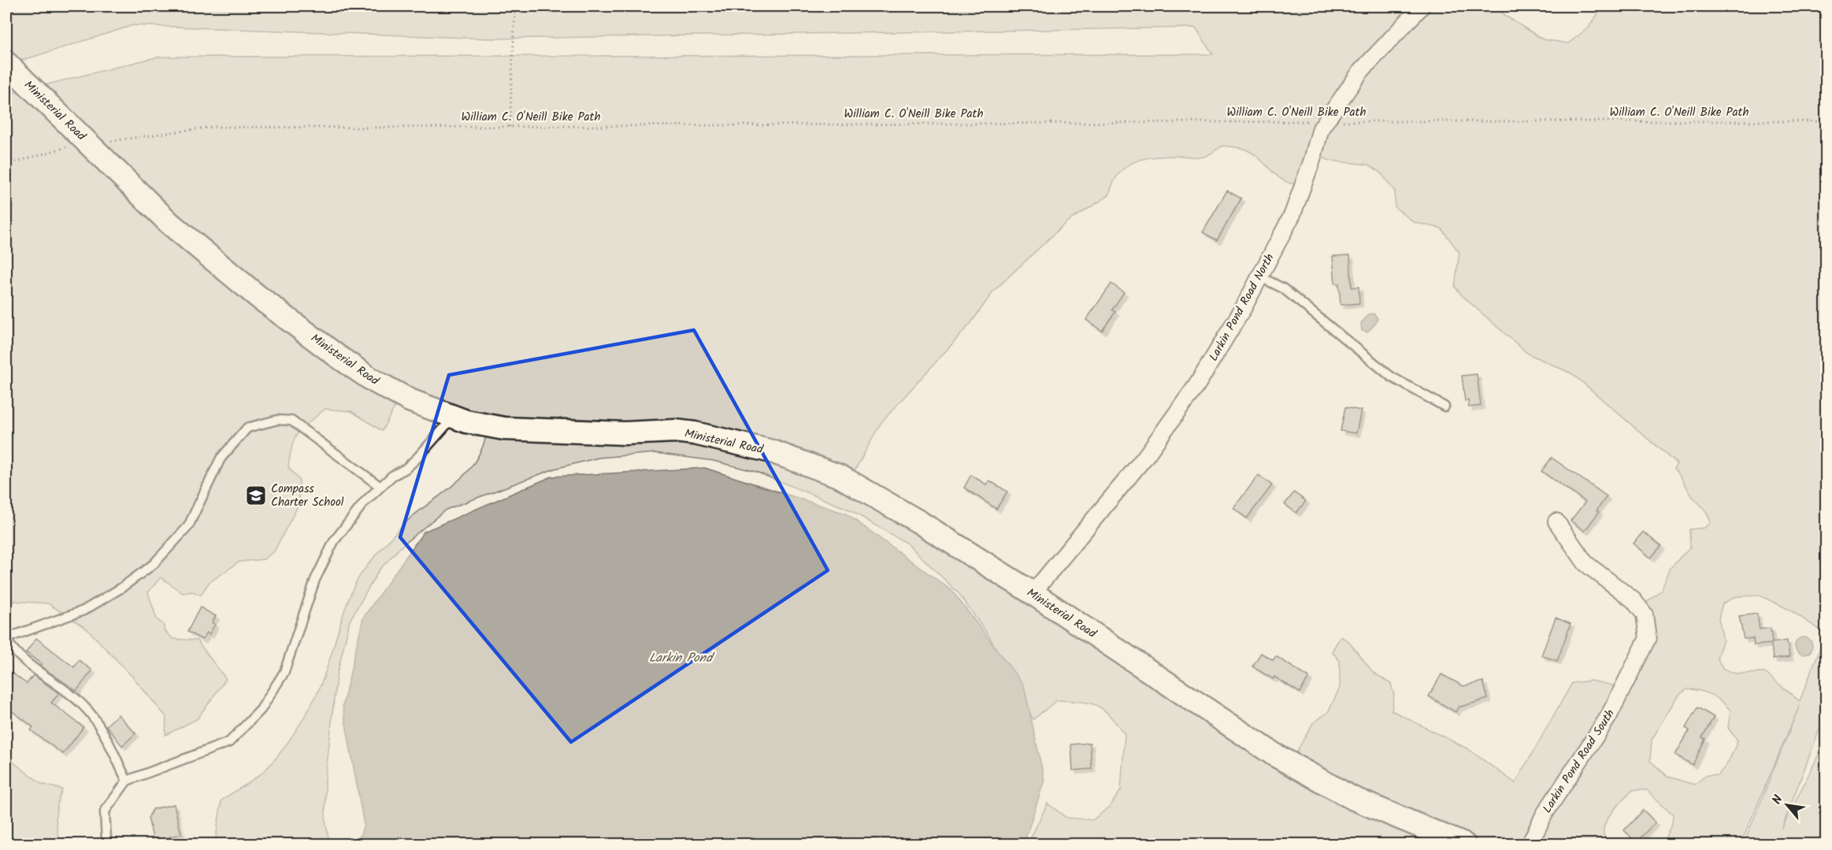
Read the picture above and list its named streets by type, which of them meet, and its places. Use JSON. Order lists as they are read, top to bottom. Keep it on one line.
{"streets":{"main road":["Ministerial Road"],"street":["Larkin Pond Road North","Larkin Pond Road South"],"path":["William C. O'Neill Bike Path"]},"crossings":[["Ministerial Road","William C. O'Neill Bike Path"],["Ministerial Road","Larkin Pond Road North"],["William C. O'Neill Bike Path","Larkin Pond Road North"]],"water":["Larkin Pond"],"places":{"school or university":["Compass Charter School"]},"north":"top left"}
